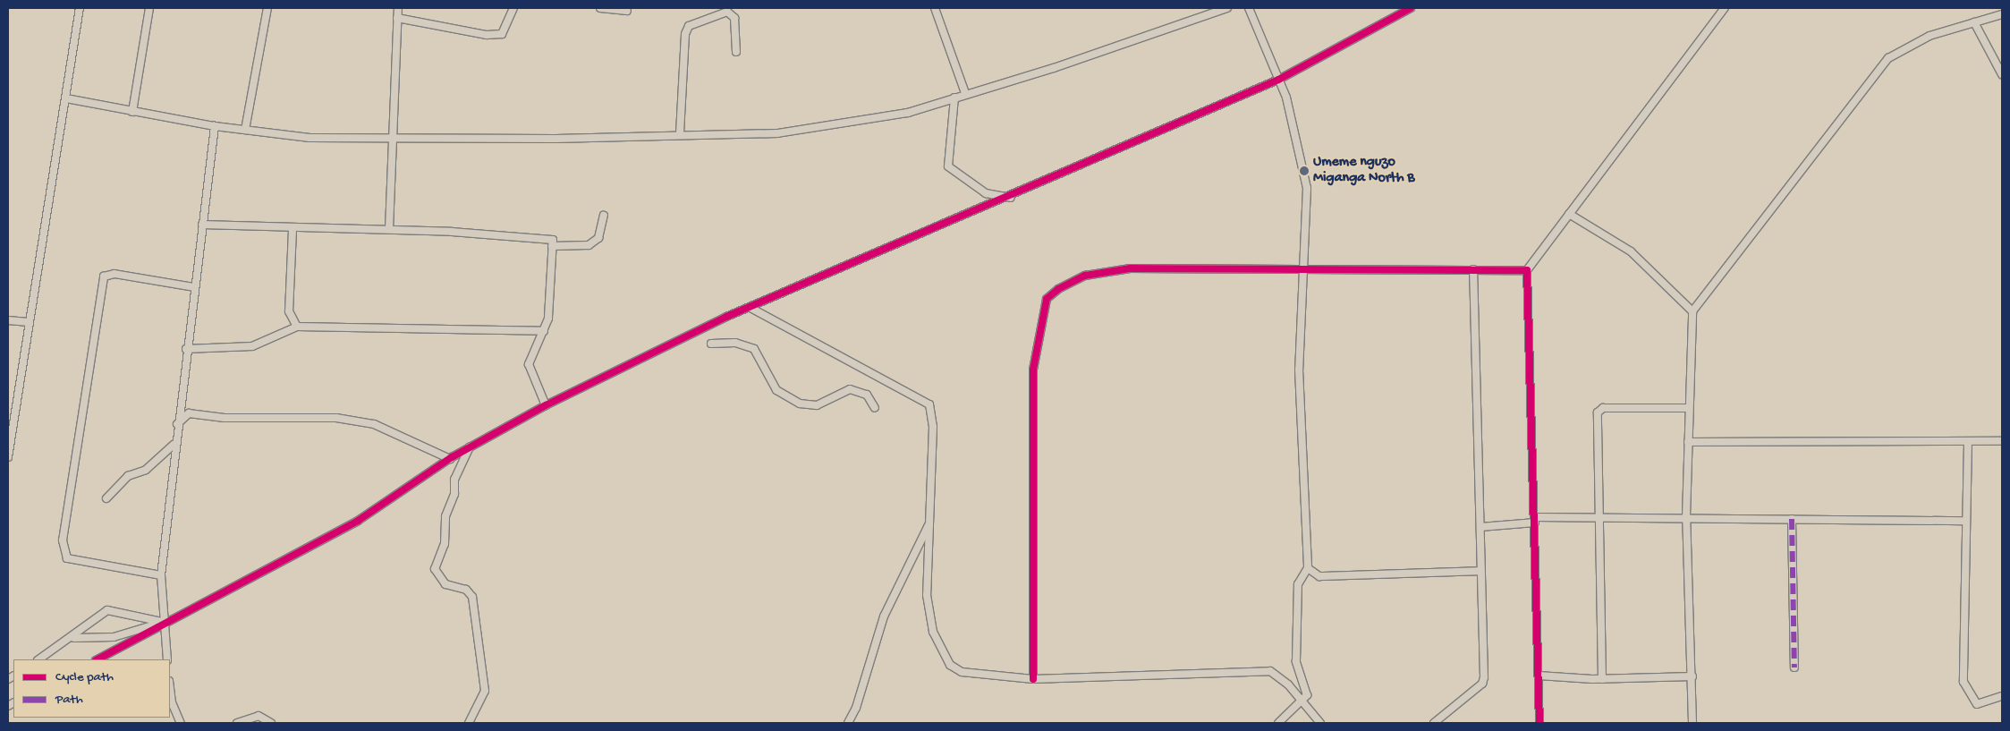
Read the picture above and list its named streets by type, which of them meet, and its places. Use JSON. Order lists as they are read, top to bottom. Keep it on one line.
{"places":["Umeme nguzo Miganga North B"],"legend":["Cycle path","Path"]}
